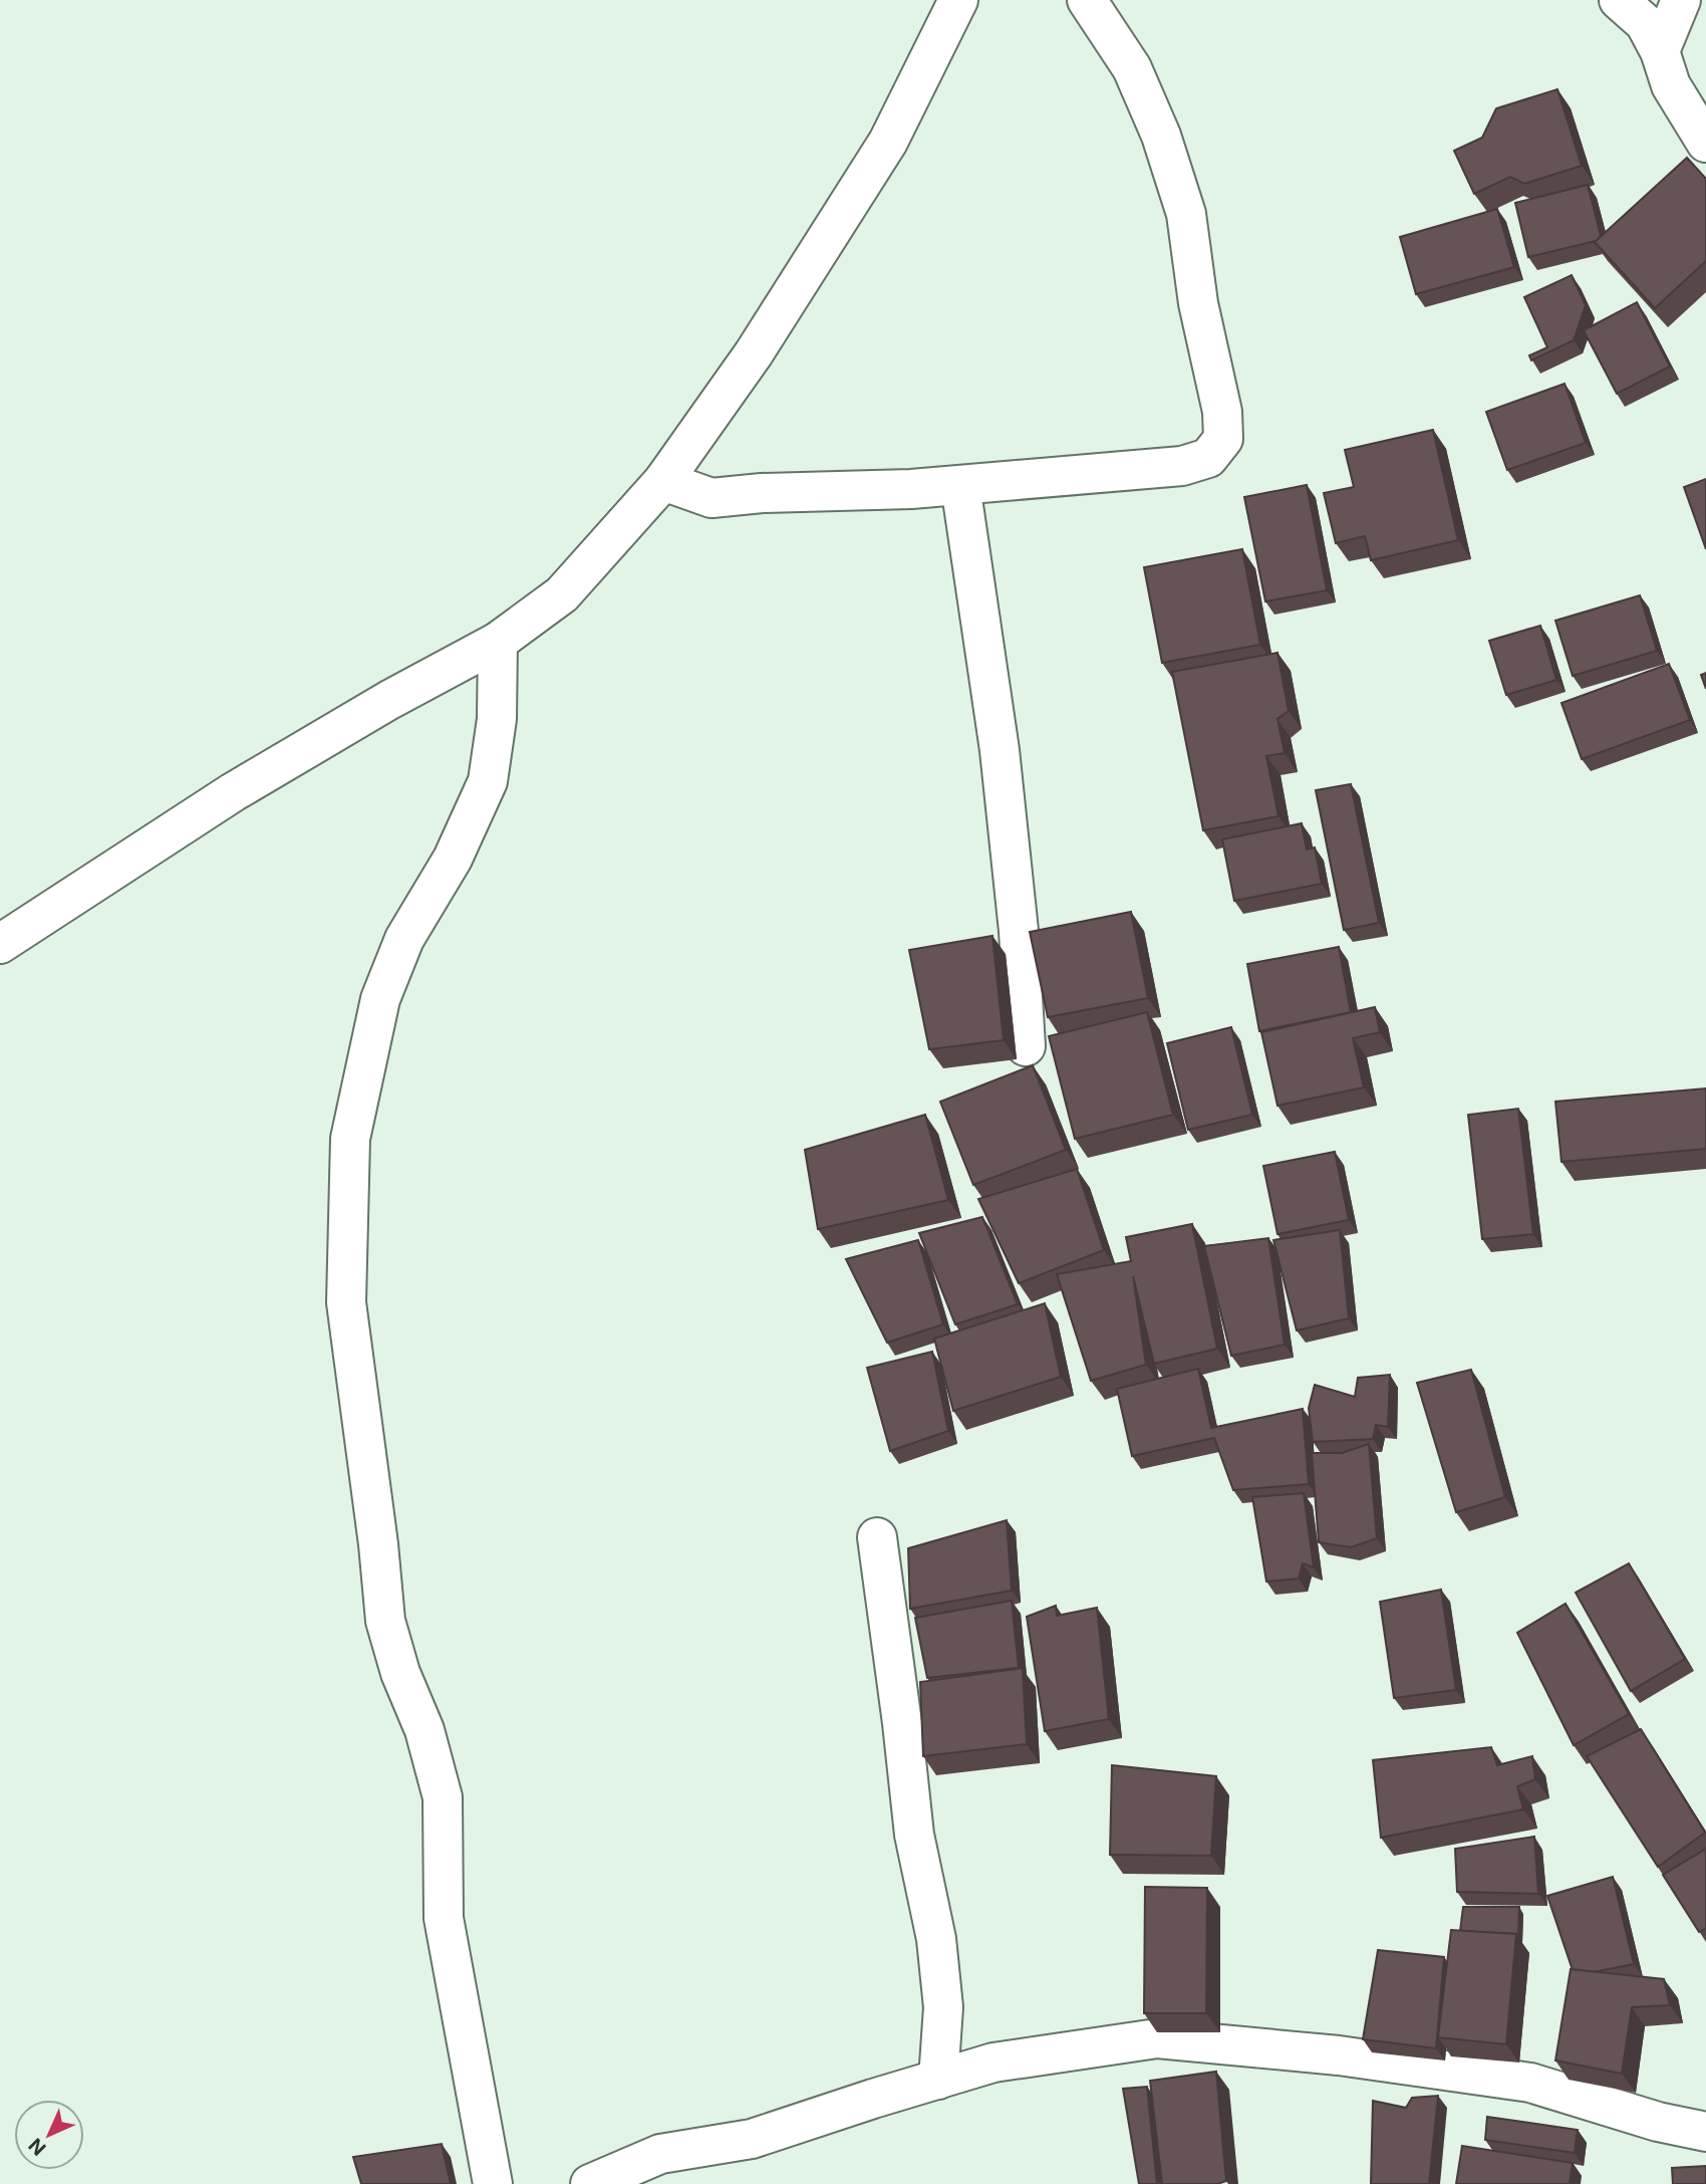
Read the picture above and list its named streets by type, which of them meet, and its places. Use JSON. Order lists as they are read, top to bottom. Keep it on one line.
{"north":"bottom left"}
